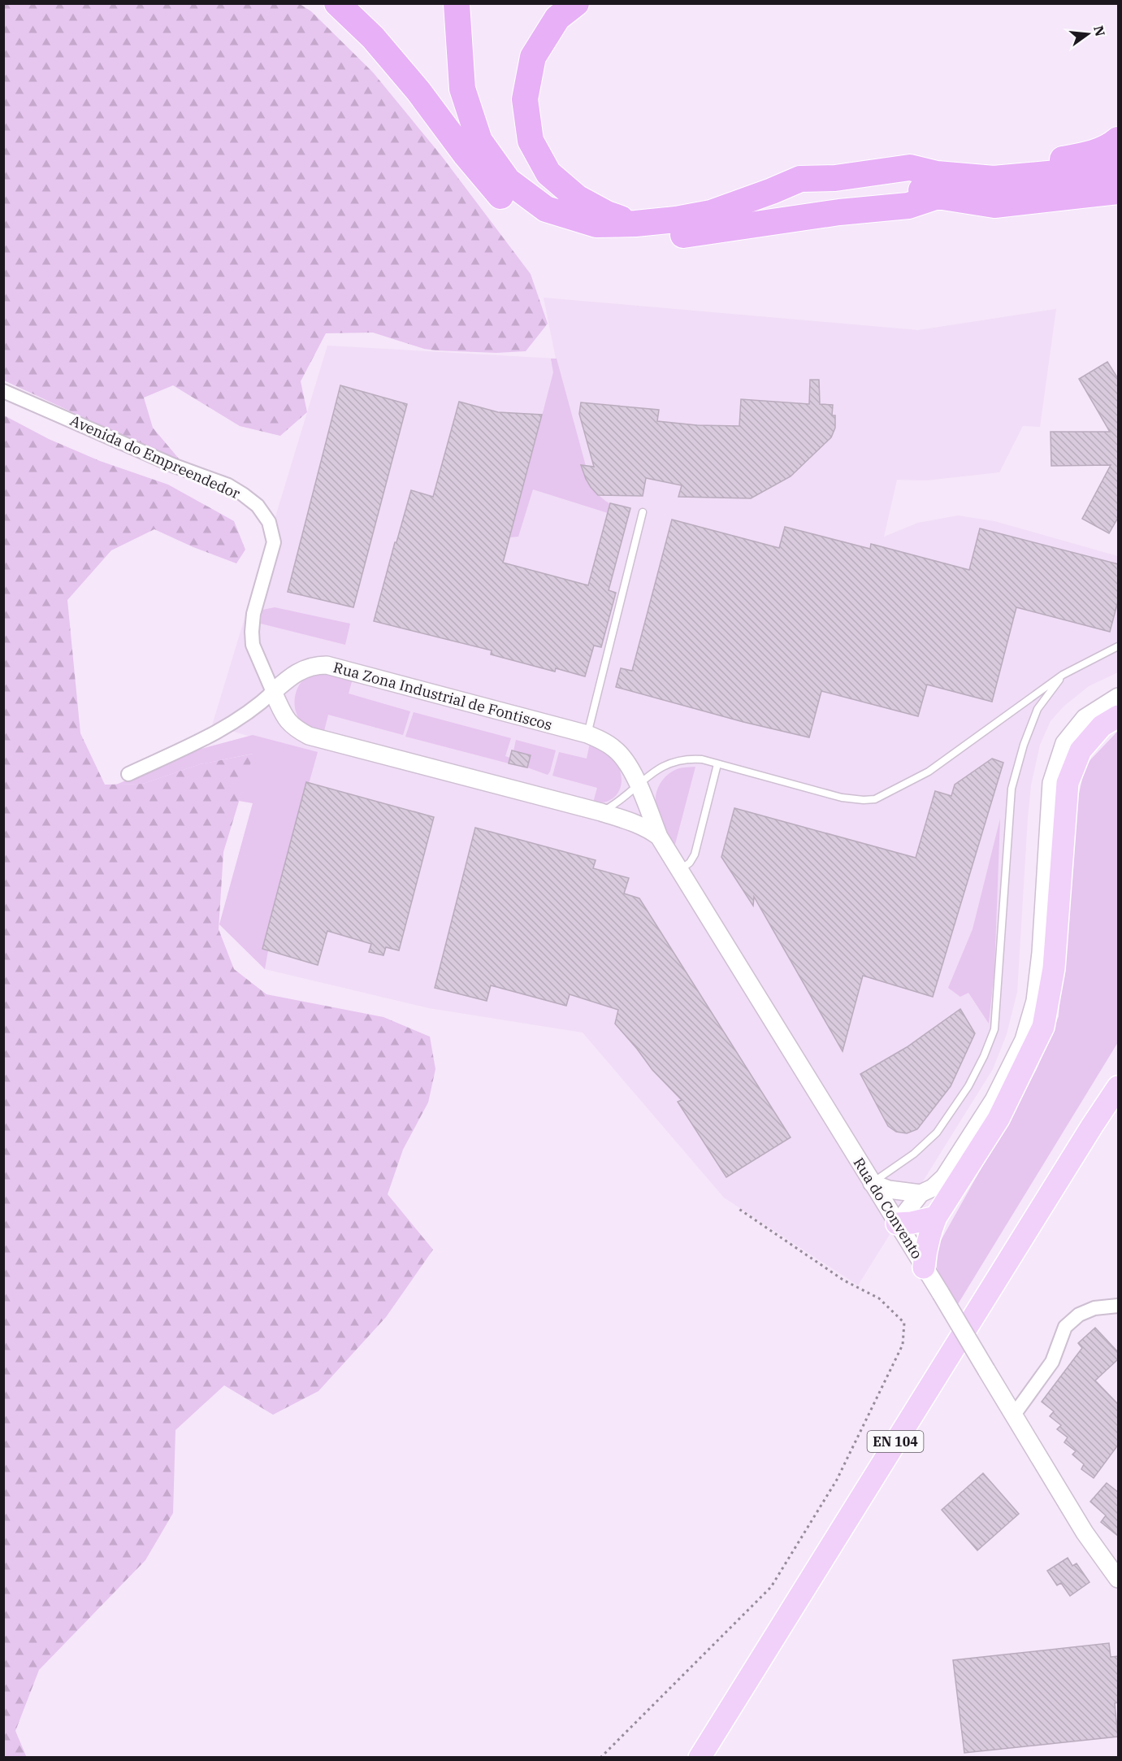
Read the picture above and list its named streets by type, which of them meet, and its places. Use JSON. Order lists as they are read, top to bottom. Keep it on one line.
{"streets":{"main road":["EN 104"],"street":["Avenida do Empreendedor","Rua Zona Industrial de Fontiscos","Rua do Convento"]},"crossings":[["Avenida do Empreendedor","Rua Zona Industrial de Fontiscos"],["Rua Zona Industrial de Fontiscos","Rua do Convento"]],"north":"right"}
